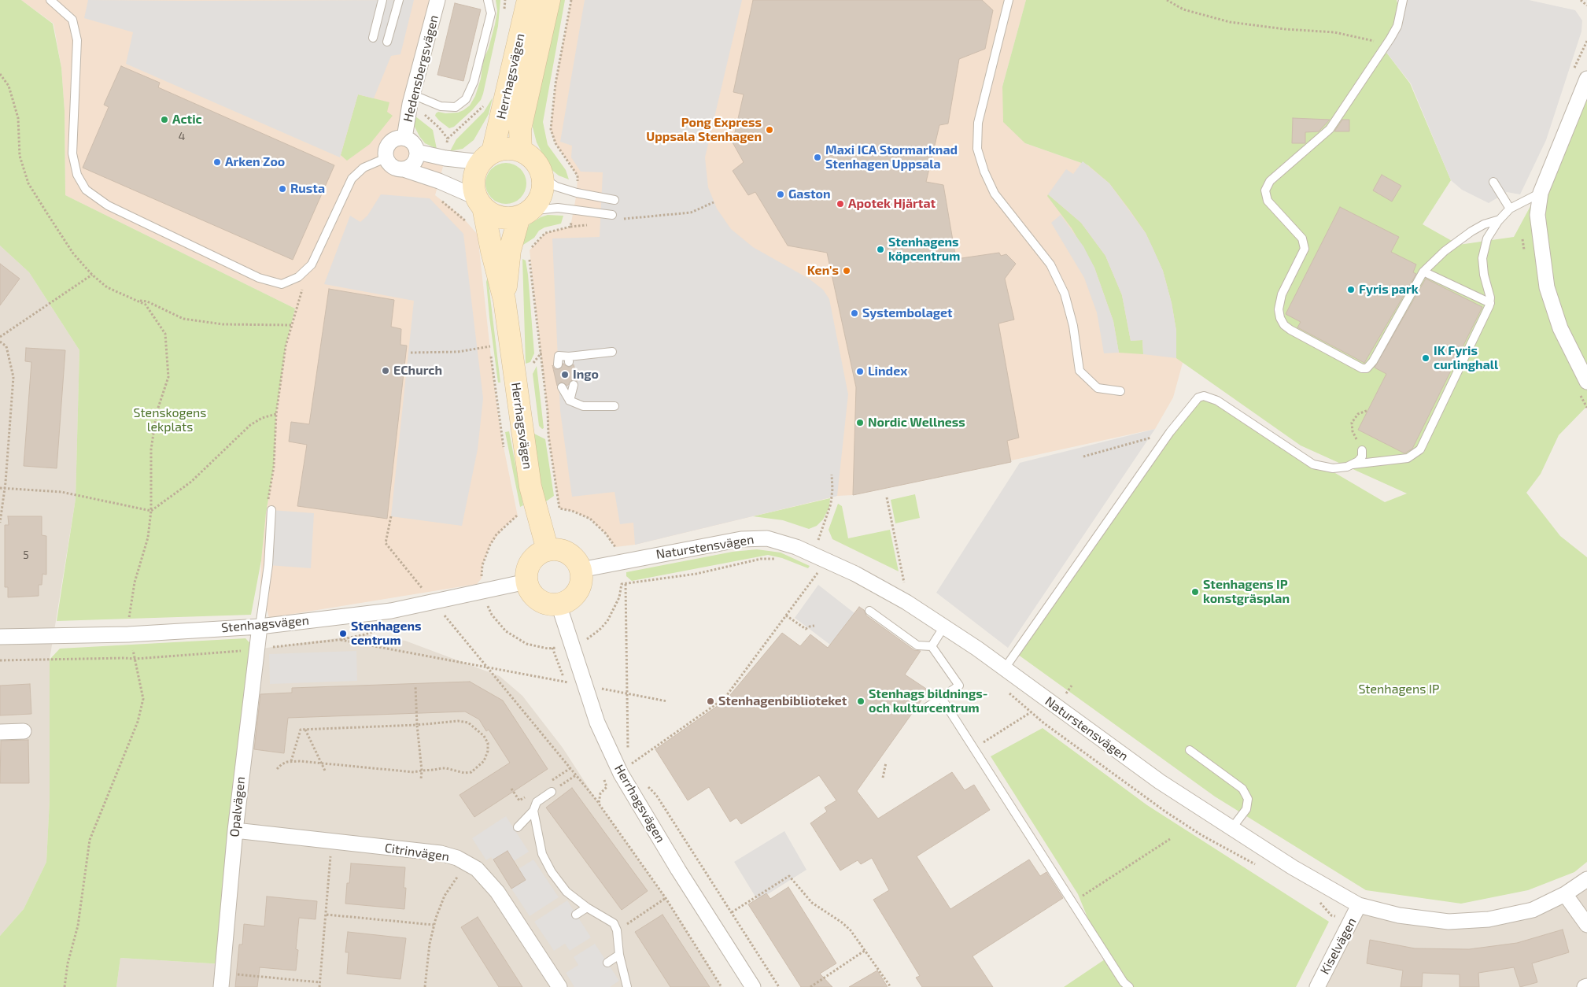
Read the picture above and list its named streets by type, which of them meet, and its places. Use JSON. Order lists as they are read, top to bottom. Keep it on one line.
{"streets":{"street":["Hedensbergsvägen","Herrhagsvägen","Naturstensvägen","Stenhagsvägen","Opalvägen","Citrinvägen","Kiselvägen"]},"crossings":[["Herrhagsvägen","Naturstensvägen"],["Herrhagsvägen","Stenhagsvägen"],["Naturstensvägen","Stenhagsvägen"],["Naturstensvägen","Kiselvägen"],["Stenhagsvägen","Opalvägen"],["Opalvägen","Citrinvägen"]],"parks":["Stenskogens lekplats","Stenhagens IP"],"places":["Actic","Pong Express Uppsala Stenhagen","Maxi ICA Stormarknad Stenhagen Uppsala","Arken Zoo","Rusta","Gaston","Apotek Hjärtat","Stenhagens köpcentrum","Ken's","Fyris park","Systembolaget","IK Fyris curlinghall","EChurch","Lindex","Ingo","Nordic Wellness","Stenhagens IP konstgräsplan","Stenhagens centrum","Stenhagenbiblioteket","Stenhags bildnings- och kulturcentrum"],"house_numbers":["4","5"]}
